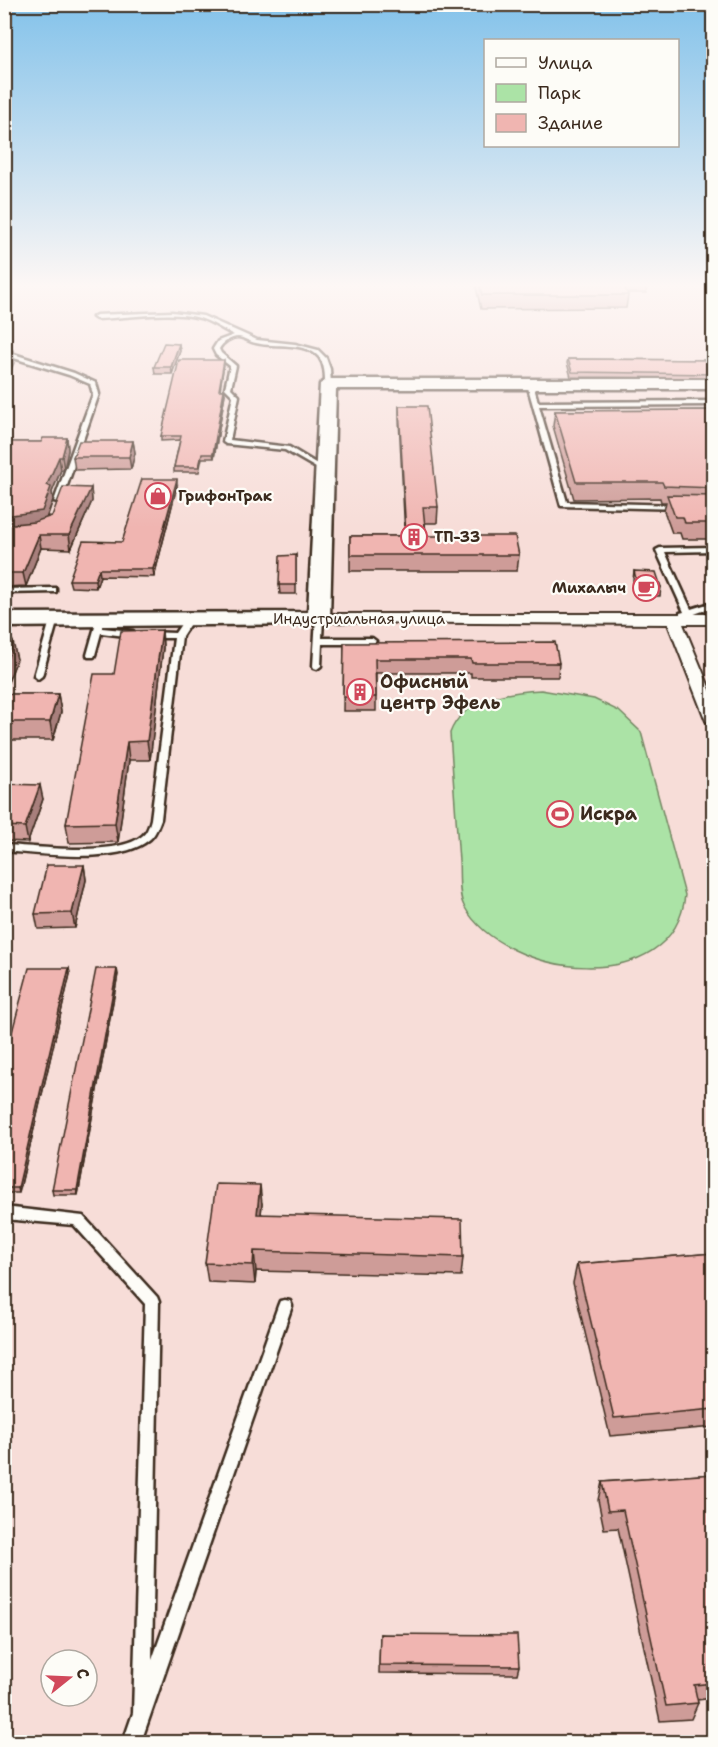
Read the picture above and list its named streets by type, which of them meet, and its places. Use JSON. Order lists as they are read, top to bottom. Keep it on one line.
{"streets":{"street":["Индустриальная улица"]},"places":{"shop":["ГрифонТрак"],"building":["ТП-33","Офисный центр Эфель"],"cafe":["Михалыч"],"sports":["Искра"]},"legend":["Улица","Парк","Здание"],"north":"right"}
